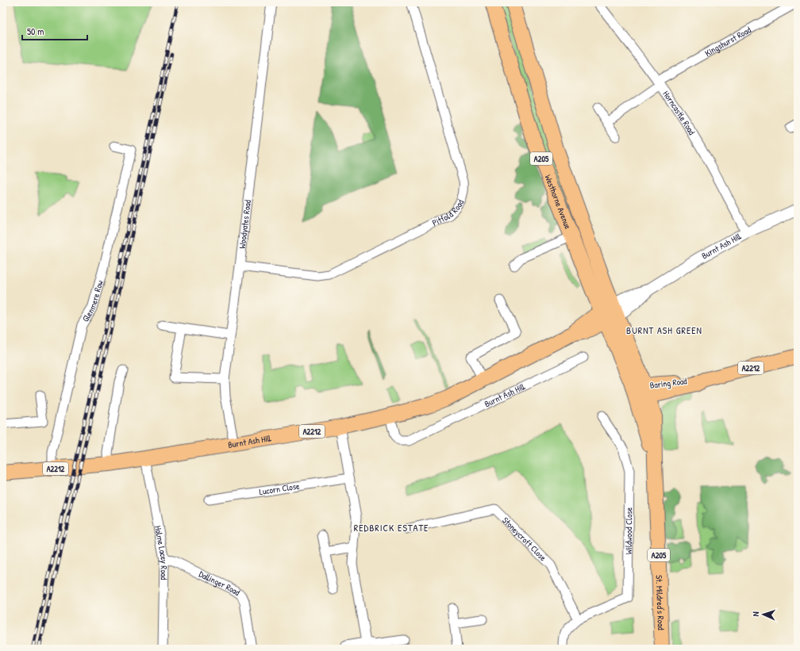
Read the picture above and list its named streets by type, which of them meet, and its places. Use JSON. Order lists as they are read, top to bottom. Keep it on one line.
{"streets":{"main road":["A205","Westhorne Avenue","Burnt Ash Hill","A2212","Baring Road","St. Mildred's Road"],"street":["Kingshurst Road","Horncastle Road","Pitfold Road","Woodyates Road","Glenmere Row","Lucorn Close","Wildwood Close","Stoneycroft Close","Holme Lacey Road","Dallinger Road"]},"crossings":[["Kingshurst Road","Horncastle Road"],["Horncastle Road","Burnt Ash Hill"],["Westhorne Avenue","Burnt Ash Hill"],["Westhorne Avenue","Baring Road"],["Westhorne Avenue","St. Mildred's Road"],["Pitfold Road","Woodyates Road"],["Woodyates Road","Burnt Ash Hill"],["Burnt Ash Hill","A2212"],["Burnt Ash Hill","Holme Lacey Road"],["Glenmere Row","A2212"],["Baring Road","St. Mildred's Road"],["Wildwood Close","Stoneycroft Close"],["Holme Lacey Road","Dallinger Road"]],"districts":["BURNT ASH GREEN","REDBRICK ESTATE"],"scale_bar":"50 m","north":"left"}
